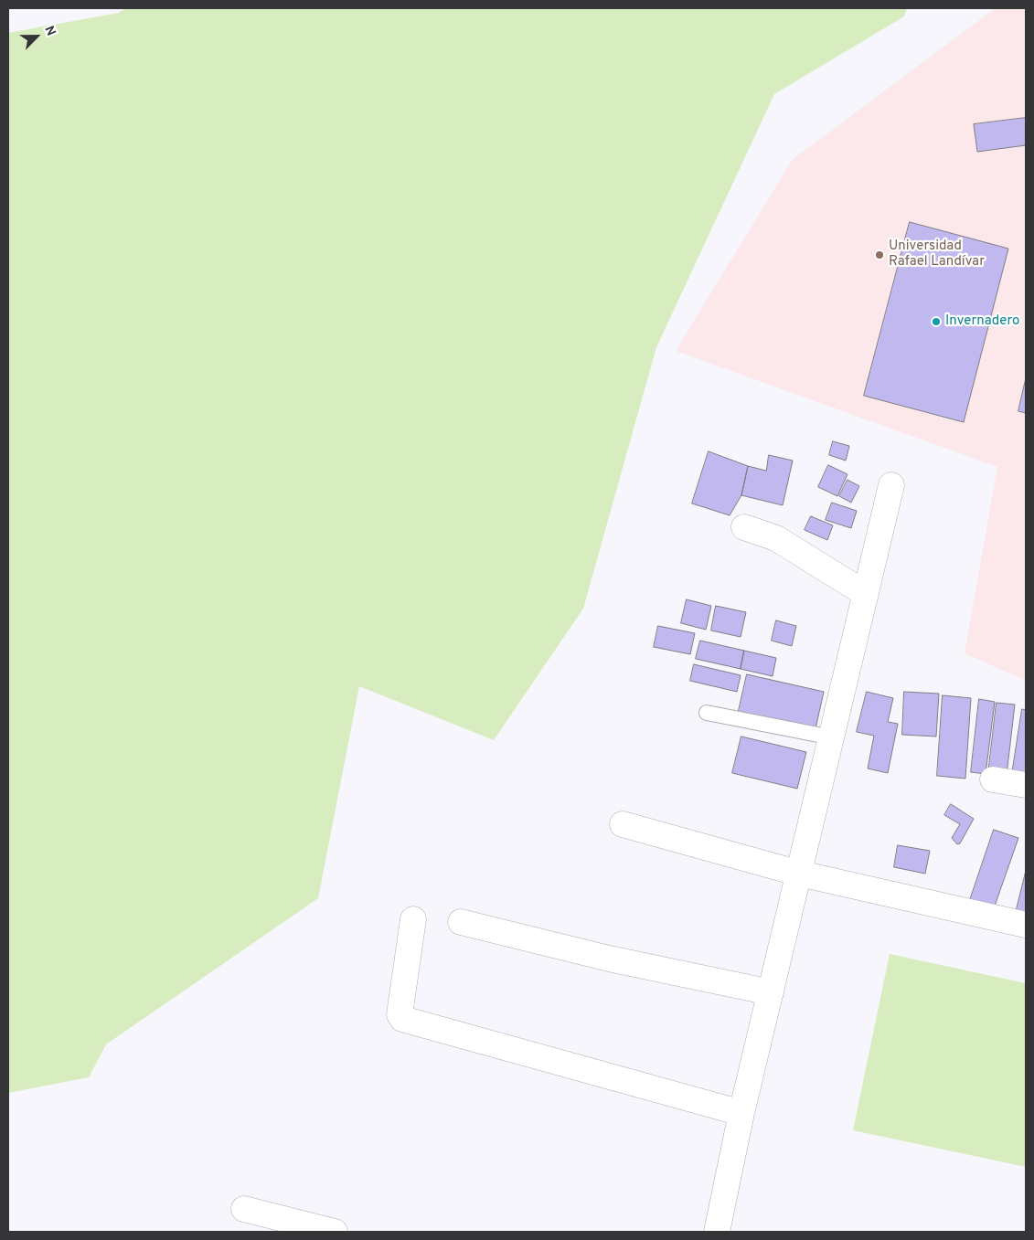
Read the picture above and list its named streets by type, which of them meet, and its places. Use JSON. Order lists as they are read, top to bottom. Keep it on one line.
{"places":["Universidad Rafael Landívar","Invernadero"],"north":"top right"}
